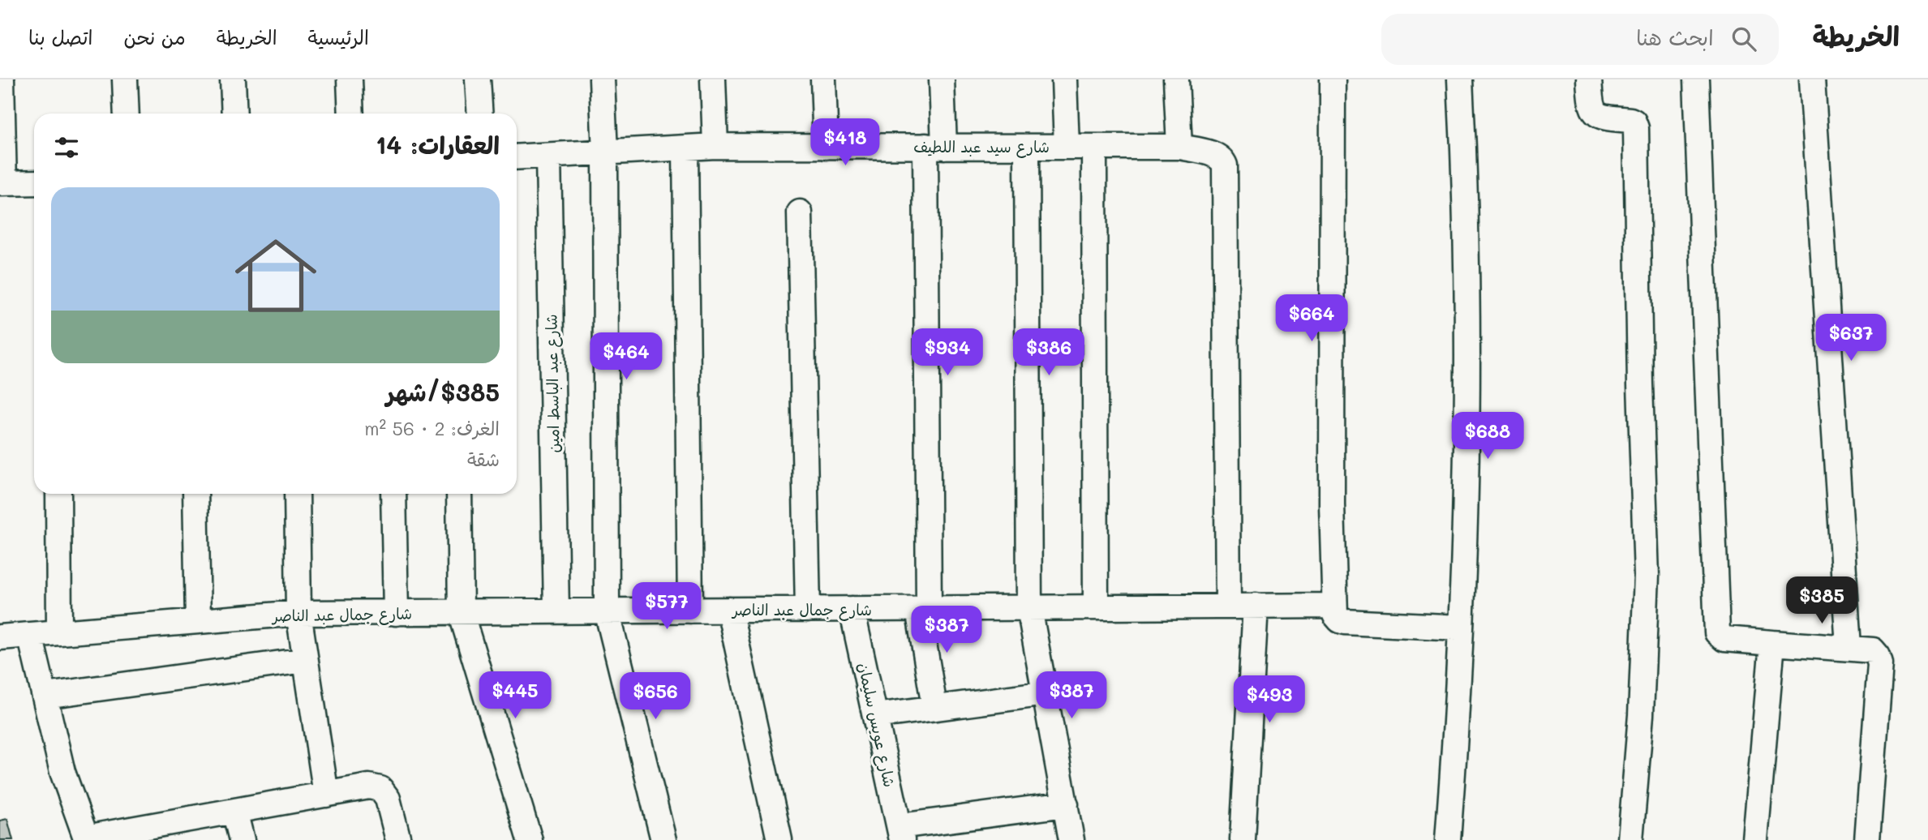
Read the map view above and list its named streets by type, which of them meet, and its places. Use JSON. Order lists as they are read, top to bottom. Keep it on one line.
{"streets":{"street":["شارع سيد عبد اللطيف","شارع عبد الباسط امين","شارع جمال عبد الناصر","شارع عويس سليمان"]},"crossings":[["شارع سيد عبد اللطيف","شارع عبد الباسط امين"],["شارع سيد عبد اللطيف","شارع جمال عبد الناصر"],["شارع عبد الباسط امين","شارع جمال عبد الناصر"],["شارع جمال عبد الناصر","شارع عويس سليمان"]],"page":{"header":"الخريطة","search":"ابحث هنا","nav":["الرئيسية","الخريطة","من نحن","اتصل بنا"],"heading":"العقارات: 14","price":["$418","$664","$637","$934","$386","$464","$688","$385","$577","$387","$445","$387","$656","$493"],"list":[{"name":"$385/شهر","note":"الغرف: 2 · 56 m² · شقة"}]}}
